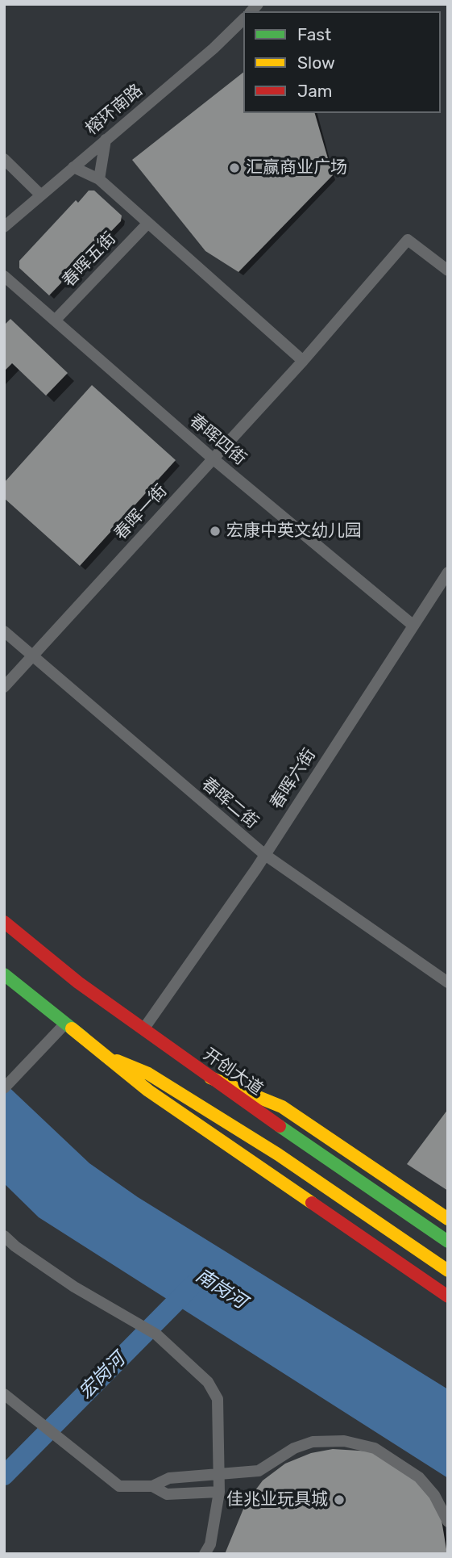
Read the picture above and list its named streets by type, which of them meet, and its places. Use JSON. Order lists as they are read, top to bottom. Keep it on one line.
{"streets":{"main road":["开创大道"],"street":["榕环南路","春晖五街","春晖四街","春晖一街","春晖六街","春晖二街"]},"crossings":[["春晖五街","春晖四街"],["春晖四街","春晖一街"],["春晖四街","春晖六街"],["春晖一街","春晖二街"],["春晖六街","春晖二街"],["春晖六街","开创大道"]],"water":["南岗河","宏岗河"],"places":["汇赢商业广场","宏康中英文幼儿园","佳兆业玩具城"],"legend":["Fast","Slow","Jam"]}
